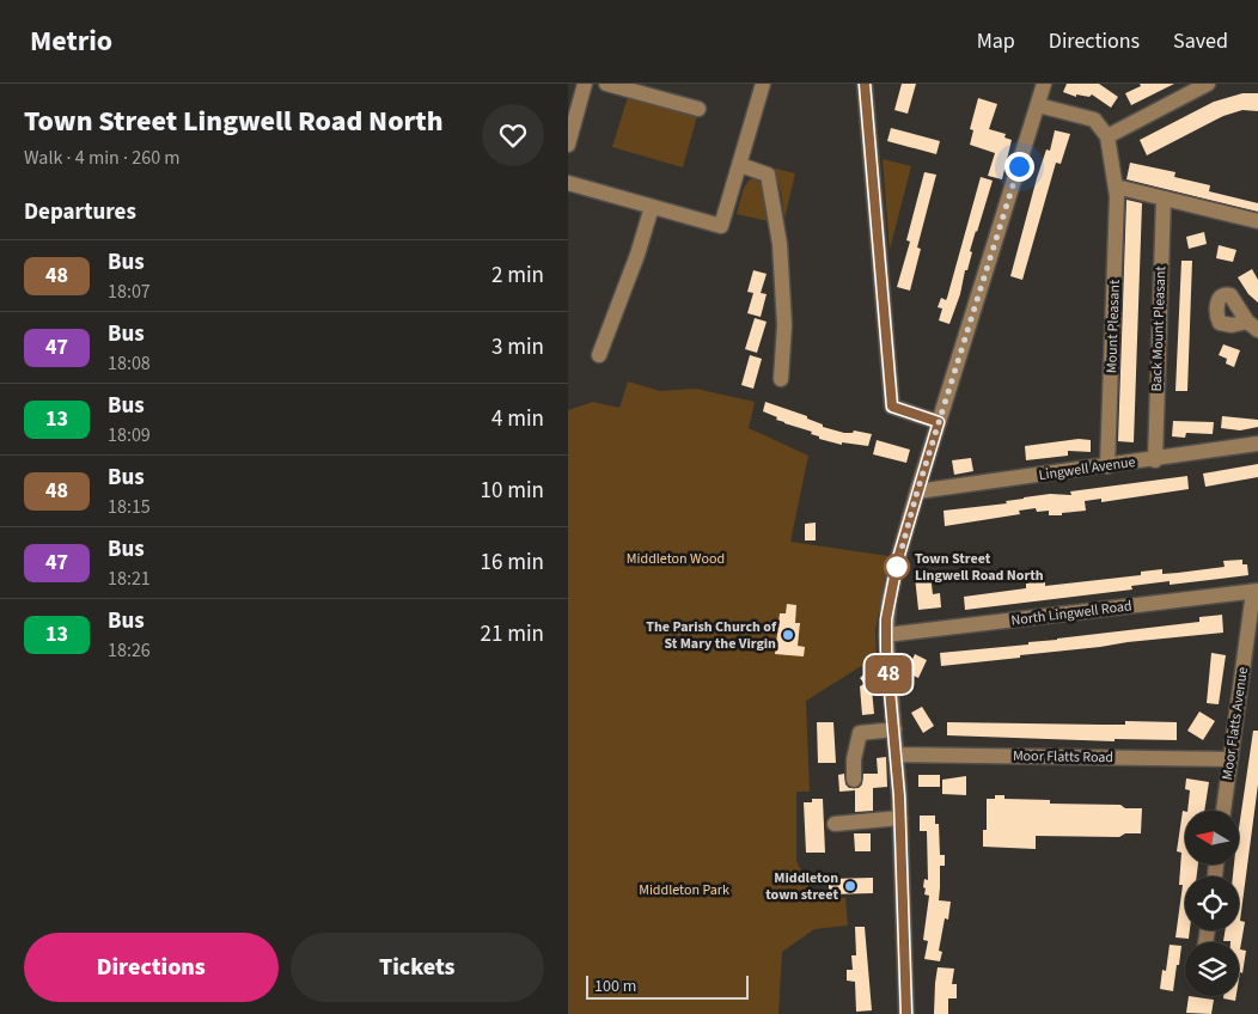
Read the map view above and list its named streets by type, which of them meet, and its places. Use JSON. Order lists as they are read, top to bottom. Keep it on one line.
{"streets":{"street":["Mount Pleasant","Back Mount Pleasant","Lingwell Avenue","North Lingwell Road","Moor Flatts Avenue","Moor Flatts Road"]},"crossings":[["Mount Pleasant","Lingwell Avenue"],["Back Mount Pleasant","Lingwell Avenue"],["North Lingwell Road","Moor Flatts Avenue"],["Moor Flatts Avenue","Moor Flatts Road"]],"parks":["Middleton Wood","Middleton Park"],"places":["Town Street Lingwell Road North","The Parish Church of St Mary the Virgin","Middleton town street"],"lines":["bus line 48"],"scale_bar":"100 m","north":"left","page":{"header":"Metrio","nav":["Map","Directions","Saved"],"heading":[["Town Street Lingwell Road North","Walk · 4 min · 260 m"],"Departures"],"on_map":"48","list":[{"mark":"48","name":"Bus","note":"18:07","value":"2 min"},{"mark":"47","name":"Bus","note":"18:08","value":"3 min"},{"mark":"13","name":"Bus","note":"18:09","value":"4 min"},{"mark":"48","name":"Bus","note":"18:15","value":"10 min"},{"mark":"47","name":"Bus","note":"18:21","value":"16 min"},{"mark":"13","name":"Bus","note":"18:26","value":"21 min"}],"buttons":["Directions","Tickets"],"scale":"100 m"}}
